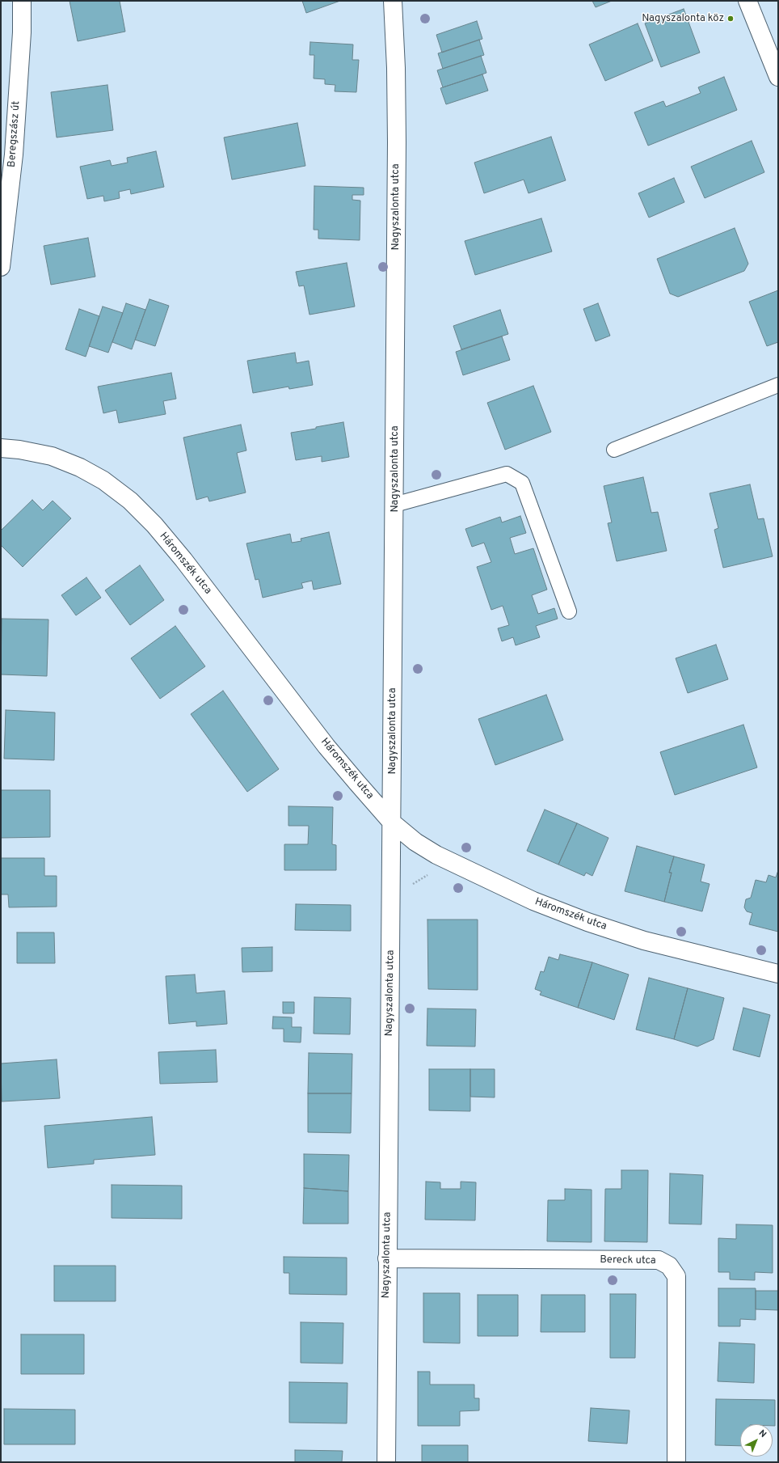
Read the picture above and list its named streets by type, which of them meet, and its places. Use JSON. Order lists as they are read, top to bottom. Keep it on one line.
{"streets":{"street":["Beregszász út","Nagyszalonta utca","Háromszék utca","Bereck utca"]},"crossings":[["Nagyszalonta utca","Háromszék utca"],["Nagyszalonta utca","Bereck utca"]],"places":["Nagyszalonta köz"],"north":"top right"}
